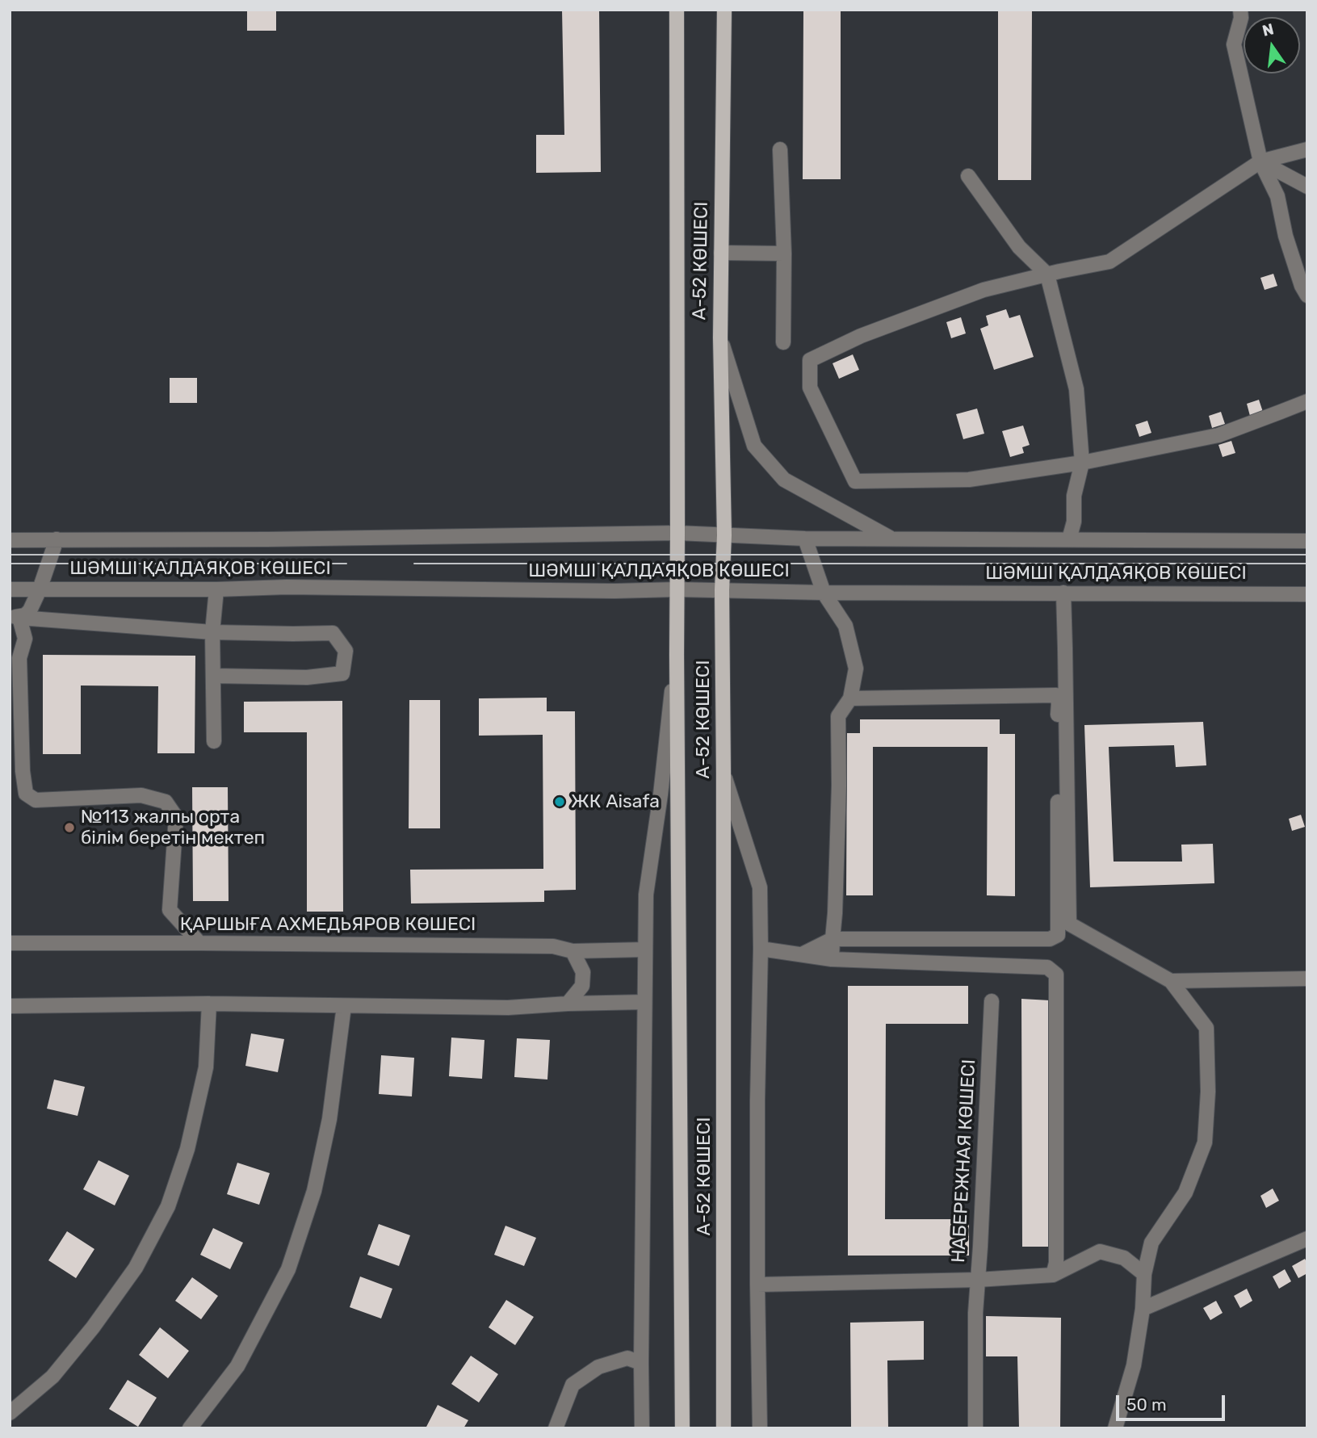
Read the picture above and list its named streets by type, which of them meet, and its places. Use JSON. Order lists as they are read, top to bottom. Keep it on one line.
{"streets":{"main road":["А-52 КӨШЕСІ"],"street":["ШӘМШІ ҚАЛДАЯҚОВ КӨШЕСІ","ҚАРШЫҒА АХМЕДЬЯРОВ КӨШЕСІ","НАБЕРЕЖНАЯ КӨШЕСІ"]},"crossings":[["А-52 КӨШЕСІ","ШӘМШІ ҚАЛДАЯҚОВ КӨШЕСІ"]],"places":["ЖК Aisafa","№113 жалпы орта білім беретін мектеп"],"scale_bar":"50 m","north":"top"}
